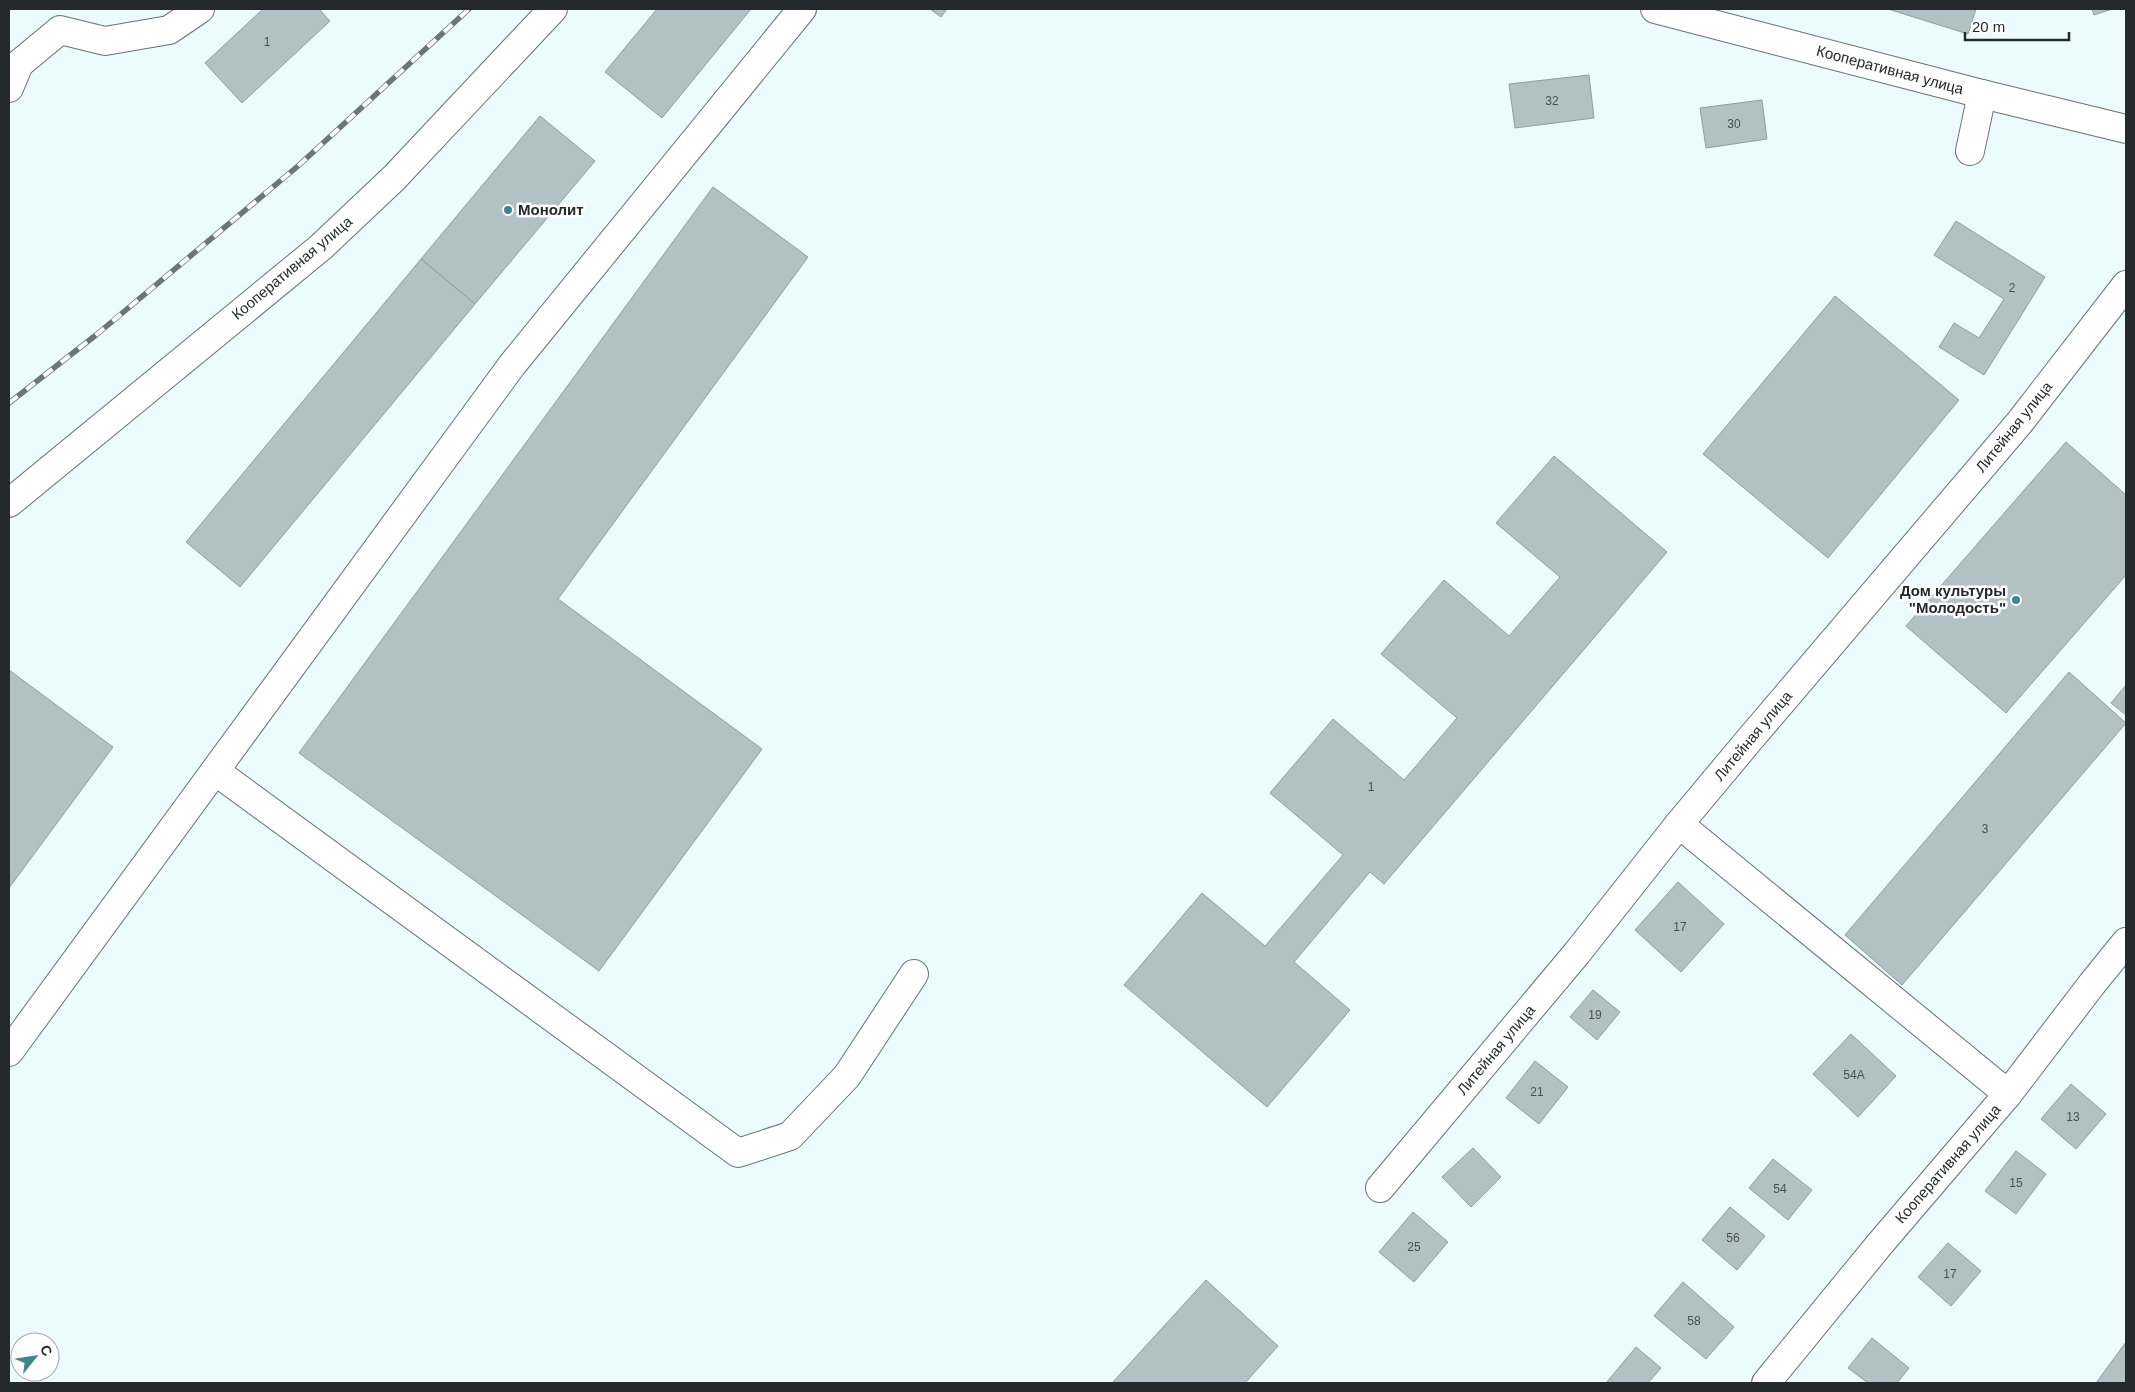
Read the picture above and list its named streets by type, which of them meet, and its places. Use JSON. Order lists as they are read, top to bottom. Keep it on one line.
{"streets":{"street":["Кооперативная улица","Литейная улица"]},"places":["Монолит","Дом культуры \"Молодость\""],"house_numbers":["1","32","30","2","1","3","17","19","54А","21","13","15","54","56","25","17","58"],"scale_bar":"20 m","north":"top right"}
